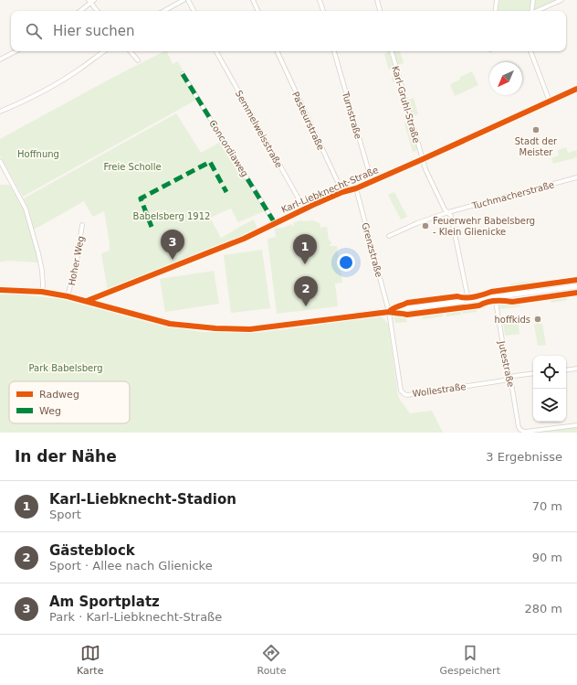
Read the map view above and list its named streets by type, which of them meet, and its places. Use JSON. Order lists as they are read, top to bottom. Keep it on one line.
{"streets":{"street":["Karl-Gruhl-Straße","Turnstraße","Pasteurstraße","Semmelweisstraße","Concordiaweg","Karl-Liebknecht-Straße","Tuchmacherstraße","Grenzstraße","Hoher Weg","Jutestraße","Wollestraße"]},"crossings":[["Karl-Gruhl-Straße","Karl-Liebknecht-Straße"],["Karl-Gruhl-Straße","Tuchmacherstraße"],["Turnstraße","Karl-Liebknecht-Straße"],["Pasteurstraße","Karl-Liebknecht-Straße"],["Semmelweisstraße","Karl-Liebknecht-Straße"],["Concordiaweg","Karl-Liebknecht-Straße"],["Karl-Liebknecht-Straße","Grenzstraße"],["Grenzstraße","Wollestraße"],["Jutestraße","Wollestraße"]],"parks":["Hoffnung","Freie Scholle","Babelsberg 1912","Park Babelsberg"],"places":["Stadt der Meister","Feuerwehr Babelsberg - Klein Glienicke","hoffkids"],"legend":["Radweg","Weg"],"north":"bottom left","page":{"search":"Hier suchen","pins":["3","1","2"],"heading":["In der Nähe","3 Ergebnisse"],"list":[{"mark":"1","name":"Karl-Liebknecht-Stadion","note":"Sport","value":"70 m"},{"mark":"2","name":"Gästeblock","note":"Sport · Allee nach Glienicke","value":"90 m"},{"mark":"3","name":"Am Sportplatz","note":"Park · Karl-Liebknecht-Straße","value":"280 m"}],"nav":["Karte","Route","Gespeichert"]}}
